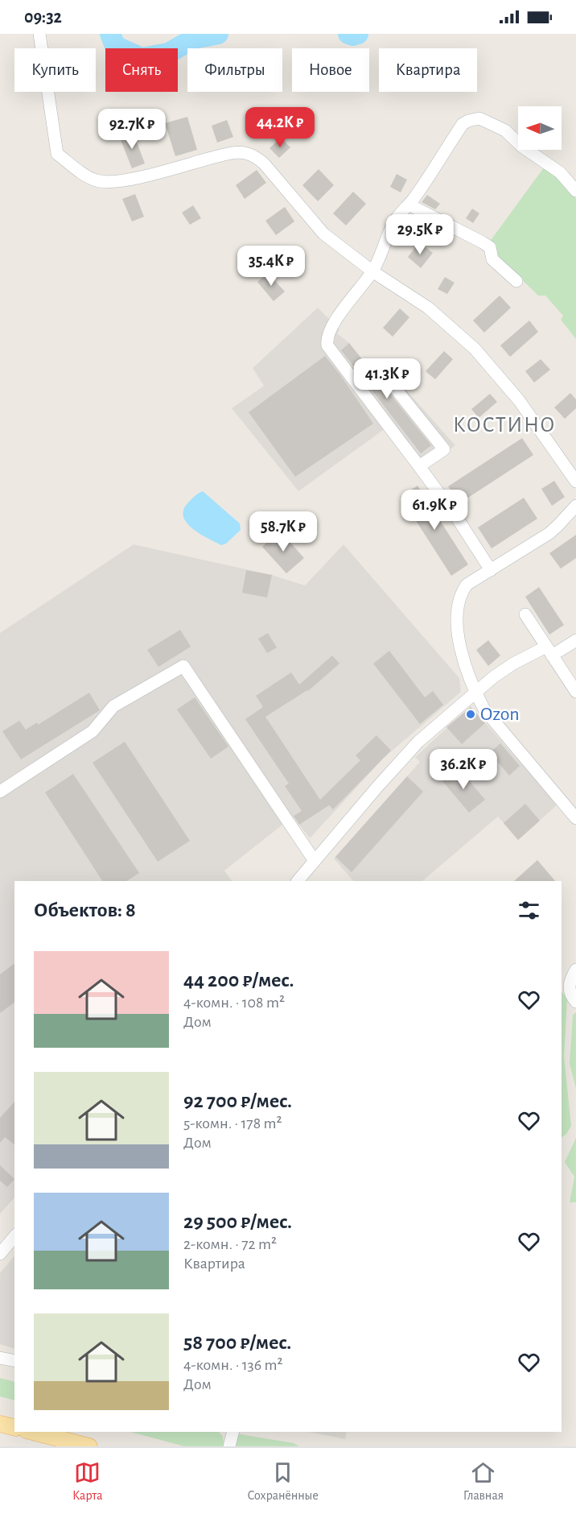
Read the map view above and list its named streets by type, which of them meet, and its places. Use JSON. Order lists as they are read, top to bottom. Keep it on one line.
{"districts":["КОСТИНО"],"places":["Ozon"],"north":"left","page":{"status":"09:32","chip":["Купить","Снять","Фильтры","Новое","Квартира"],"price":["44.2K ₽","92.7K ₽","29.5K ₽","35.4K ₽","41.3K ₽","61.9K ₽","58.7K ₽","36.2K ₽"],"heading":"Объектов: 8","list":[{"name":"44 200 ₽/мес.","note":"4-комн. · 108 m² · Дом"},{"name":"92 700 ₽/мес.","note":"5-комн. · 178 m² · Дом"},{"name":"29 500 ₽/мес.","note":"2-комн. · 72 m² · Квартира"},{"name":"58 700 ₽/мес.","note":"4-комн. · 136 m² · Дом"}],"tabs":["Карта","Сохранённые","Главная"]}}
